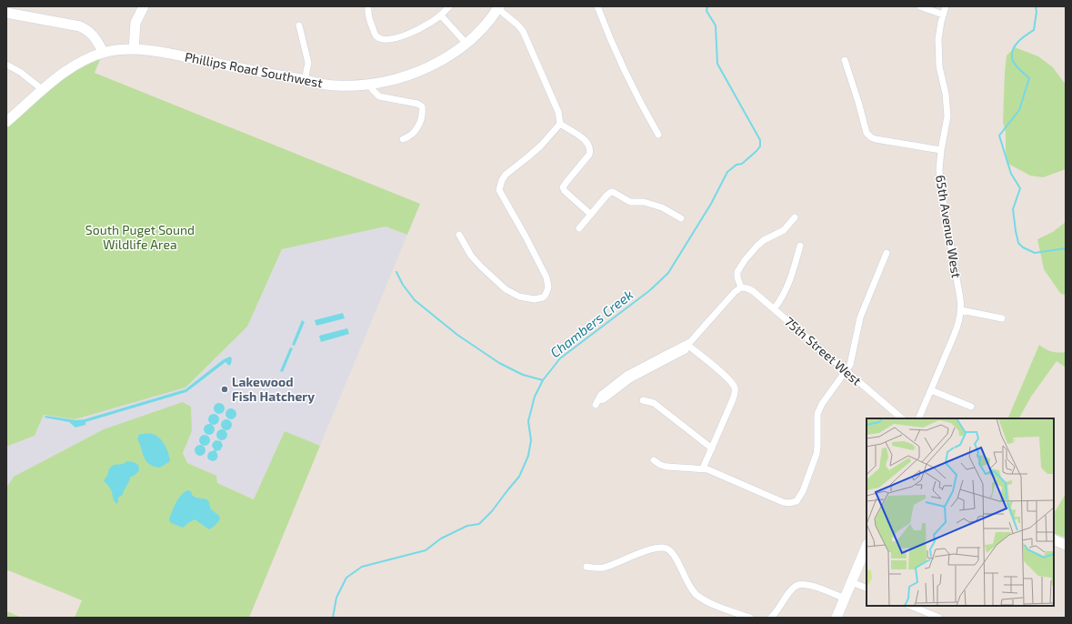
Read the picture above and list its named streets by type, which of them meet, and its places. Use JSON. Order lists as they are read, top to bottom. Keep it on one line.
{"streets":{"street":["Phillips Road Southwest","65th Avenue West","75th Street West"]},"water":["Chambers Creek"],"parks":["South Puget Sound Wildlife Area"],"places":["Lakewood Fish Hatchery"]}
